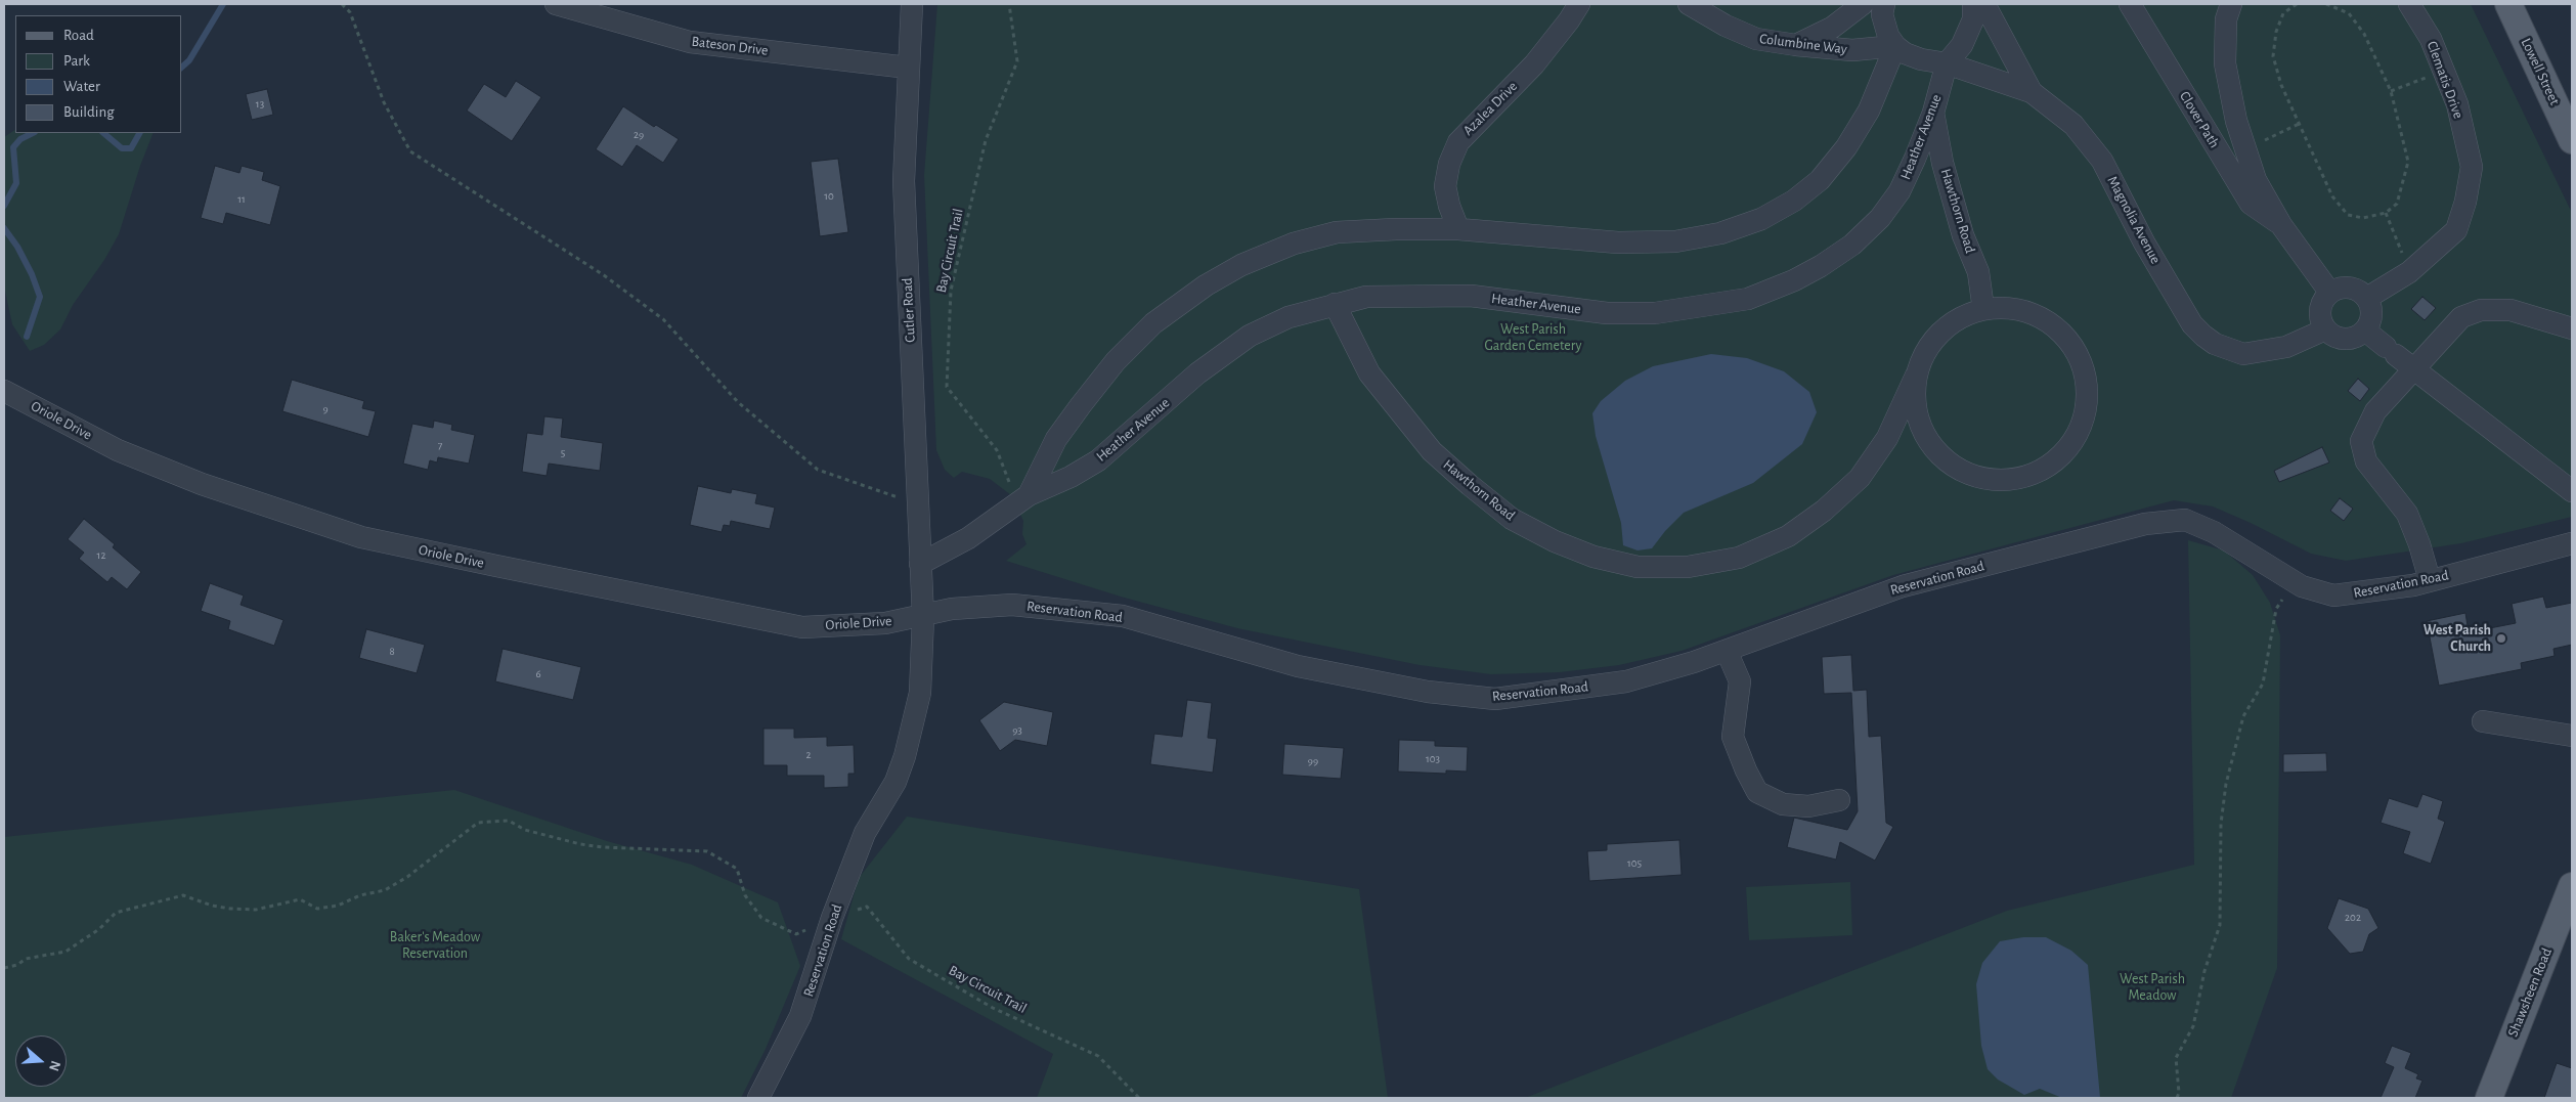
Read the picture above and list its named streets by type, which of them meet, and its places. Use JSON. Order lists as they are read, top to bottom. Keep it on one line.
{"streets":{"main road":["Lowell Street","Shawsheen Road"],"street":["Columbine Way","Bateson Drive","Clematis Drive","Azalea Drive","Clover Path","Heather Avenue","Hawthorn Road","Magnolia Avenue","Cutler Road","Oriole Drive","Reservation Road"],"path":["Bay Circuit Trail"]},"crossings":[["Bateson Drive","Cutler Road"],["Clematis Drive","Magnolia Avenue"],["Heather Avenue","Hawthorn Road"],["Bay Circuit Trail","Reservation Road"],["Cutler Road","Oriole Drive"],["Cutler Road","Reservation Road"],["Oriole Drive","Reservation Road"]],"parks":["West Parish Garden Cemetery","Baker's Meadow Reservation","West Parish Meadow"],"places":["West Parish Church"],"house_numbers":["13","29","10","11","9","7","5","12","8","6","93","2","103","99","105","202"],"legend":["Road","Park","Water","Building"],"north":"right"}
